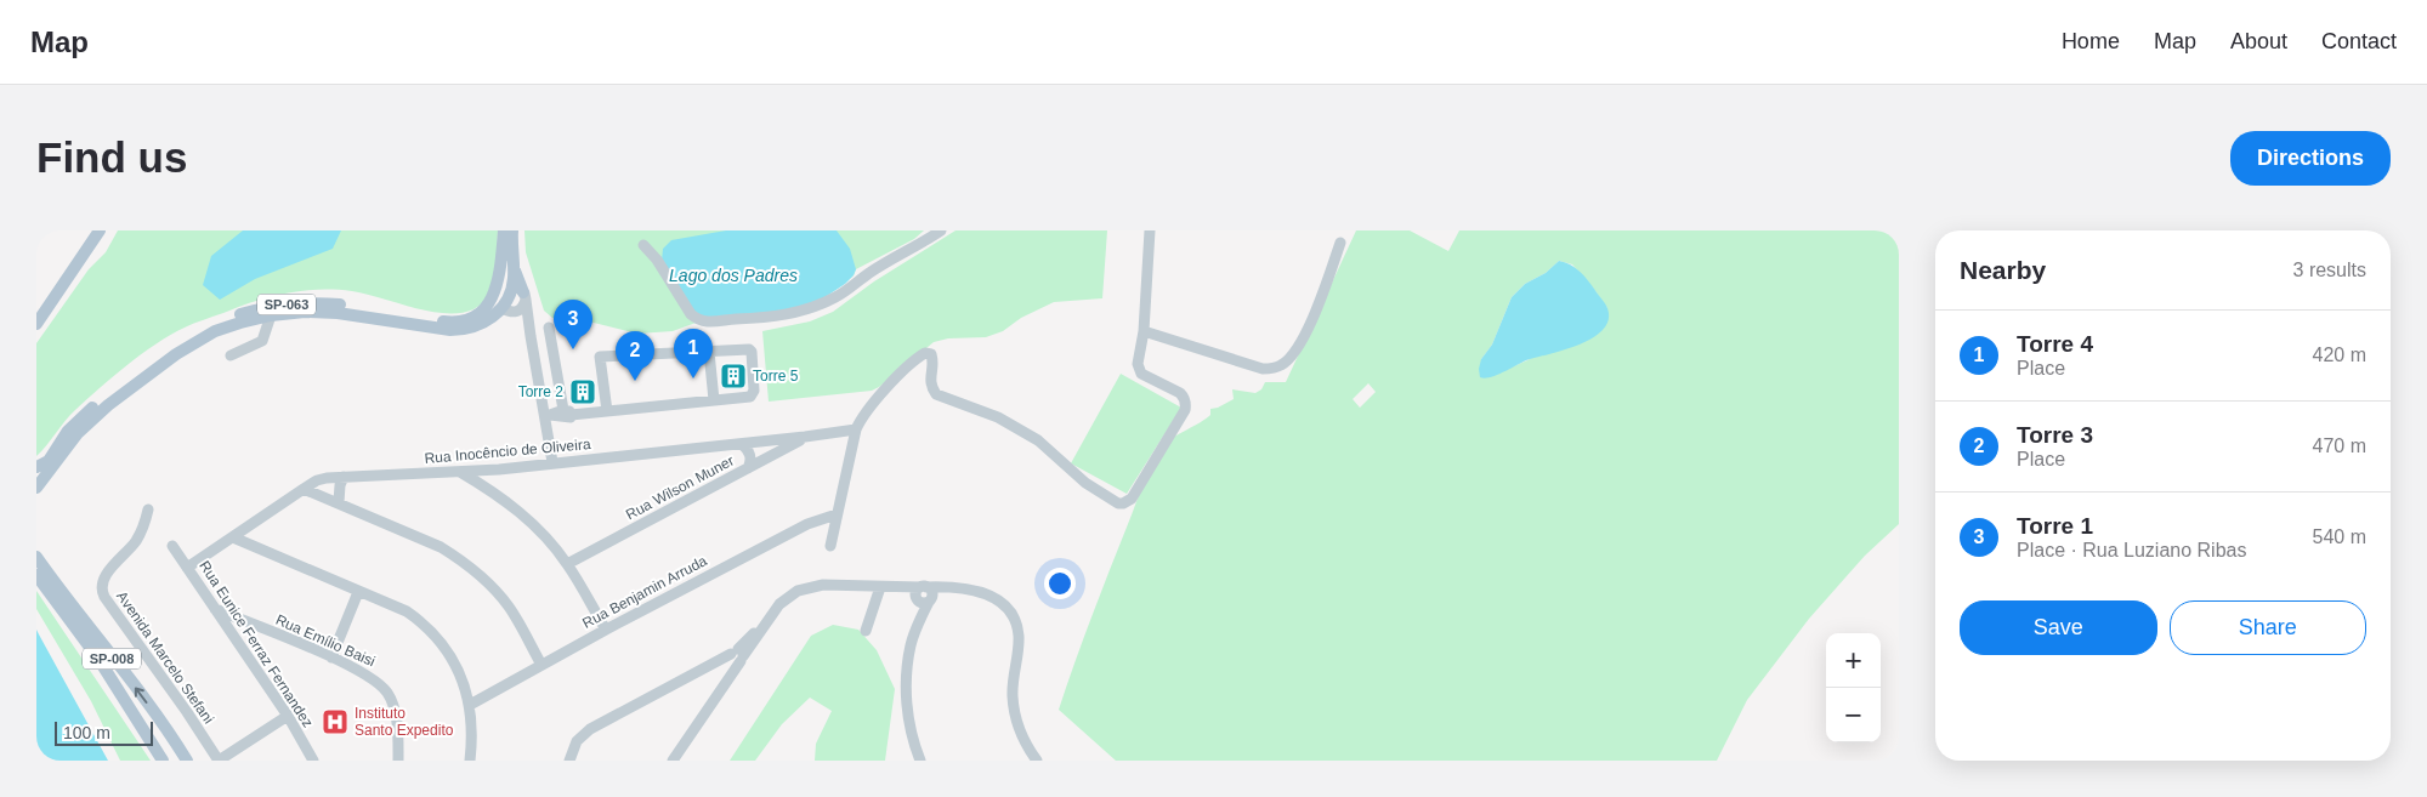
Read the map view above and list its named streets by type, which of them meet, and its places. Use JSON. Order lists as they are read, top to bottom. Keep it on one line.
{"streets":{"main road":["SP-063","SP-008"],"street":["Rua Inocêncio de Oliveira","Rua Wilson Muner","Rua Benjamin Arruda","Rua Emílio Baisi","Rua Eunice Ferraz Fernandez","Avenida Marcelo Stefani"]},"crossings":[["Rua Inocêncio de Oliveira","Rua Wilson Muner"],["Rua Inocêncio de Oliveira","Rua Eunice Ferraz Fernandez"],["Rua Emílio Baisi","Rua Eunice Ferraz Fernandez"]],"water":["Lago dos Padres"],"places":{"building":["Torre 5","Torre 2"],"hospital":["Instituto Santo Expedito"]},"scale_bar":"100 m","page":{"header":"Map","nav":["Home","Map","About","Contact"],"buttons":["Directions",["Save","Share"]],"title":"Find us","heading":["Nearby","3 results"],"pins":["3","1","2"],"list":[{"mark":"1","name":"Torre 4","note":"Place","value":"420 m"},{"mark":"2","name":"Torre 3","note":"Place","value":"470 m"},{"mark":"3","name":"Torre 1","note":"Place · Rua Luziano Ribas","value":"540 m"}],"map_buttons":["+","−"],"scale":"100 m"}}
